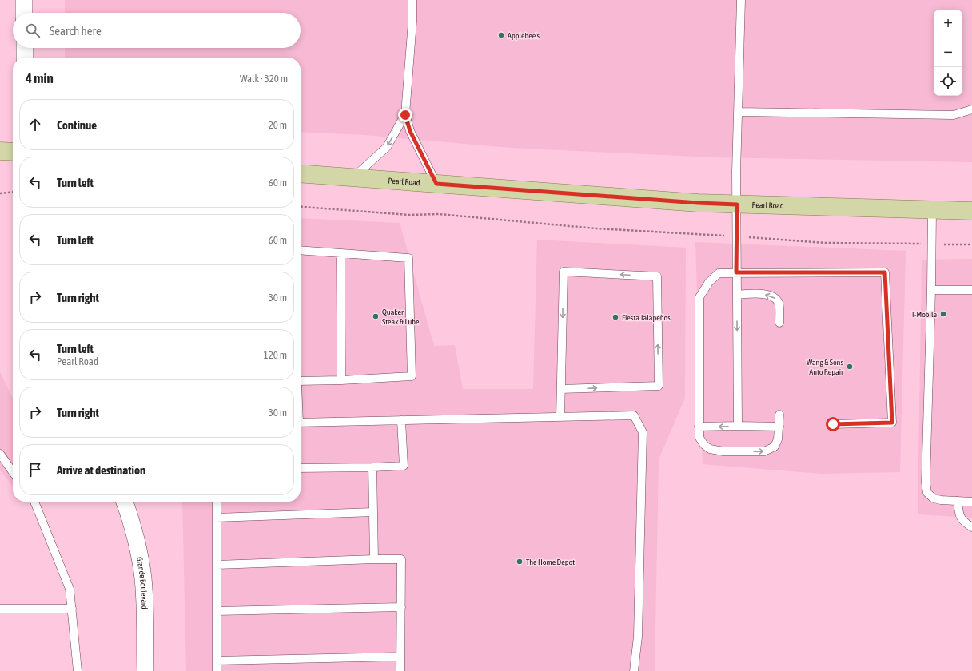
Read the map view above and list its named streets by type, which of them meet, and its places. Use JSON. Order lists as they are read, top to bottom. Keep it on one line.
{"streets":{"main road":["Pearl Road"],"street":["Grande Boulevard"]},"places":["Applebee's","T-Mobile","Quaker Steak & Lube","Fiesta Jalapeños","Wang & Sons Auto Repair","The Home Depot"],"page":{"map_buttons":["+","−"],"search":"Search here","heading":["4 min","Walk · 320 m"],"list":[["Continue","20 m"],["Turn left","60 m"],["Turn left","60 m"],["Turn right","30 m"],["Turn left","Pearl Road","120 m"],["Turn right","30 m"],"Arrive at destination"]}}
